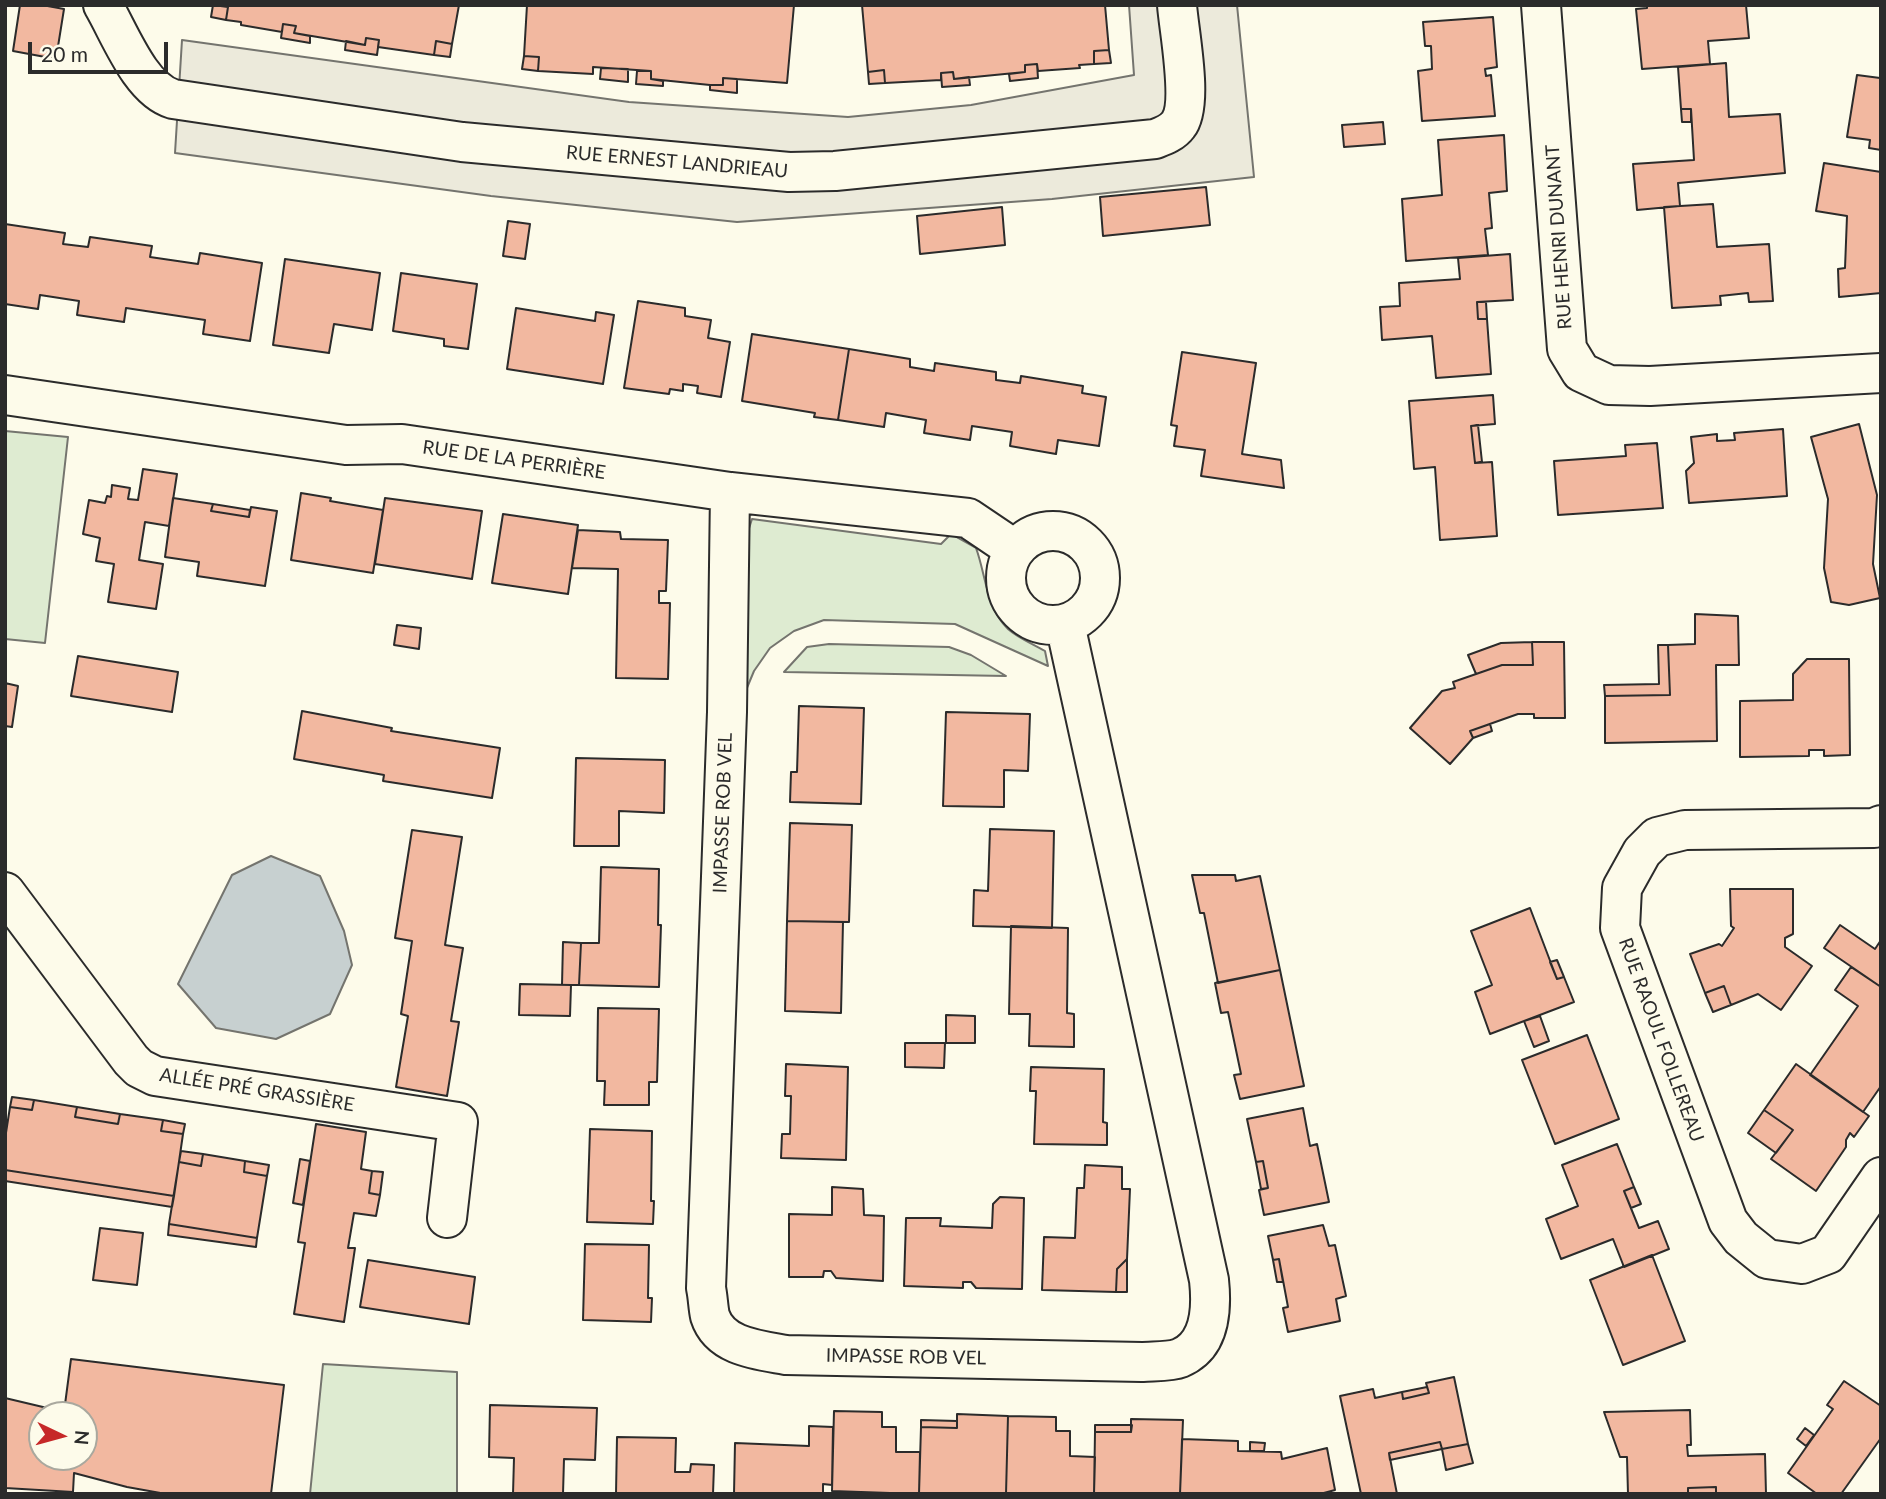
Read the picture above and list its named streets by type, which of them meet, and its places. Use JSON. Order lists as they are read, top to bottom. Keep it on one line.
{"streets":{"street":["RUE ERNEST LANDRIEAU","RUE HENRI DUNANT","RUE DE LA PERRIÈRE","IMPASSE ROB VEL","RUE RAOUL FOLLEREAU","ALLÉE PRÉ GRASSIÈRE"]},"crossings":[["RUE DE LA PERRIÈRE","IMPASSE ROB VEL"]],"scale_bar":"20 m","north":"right"}
